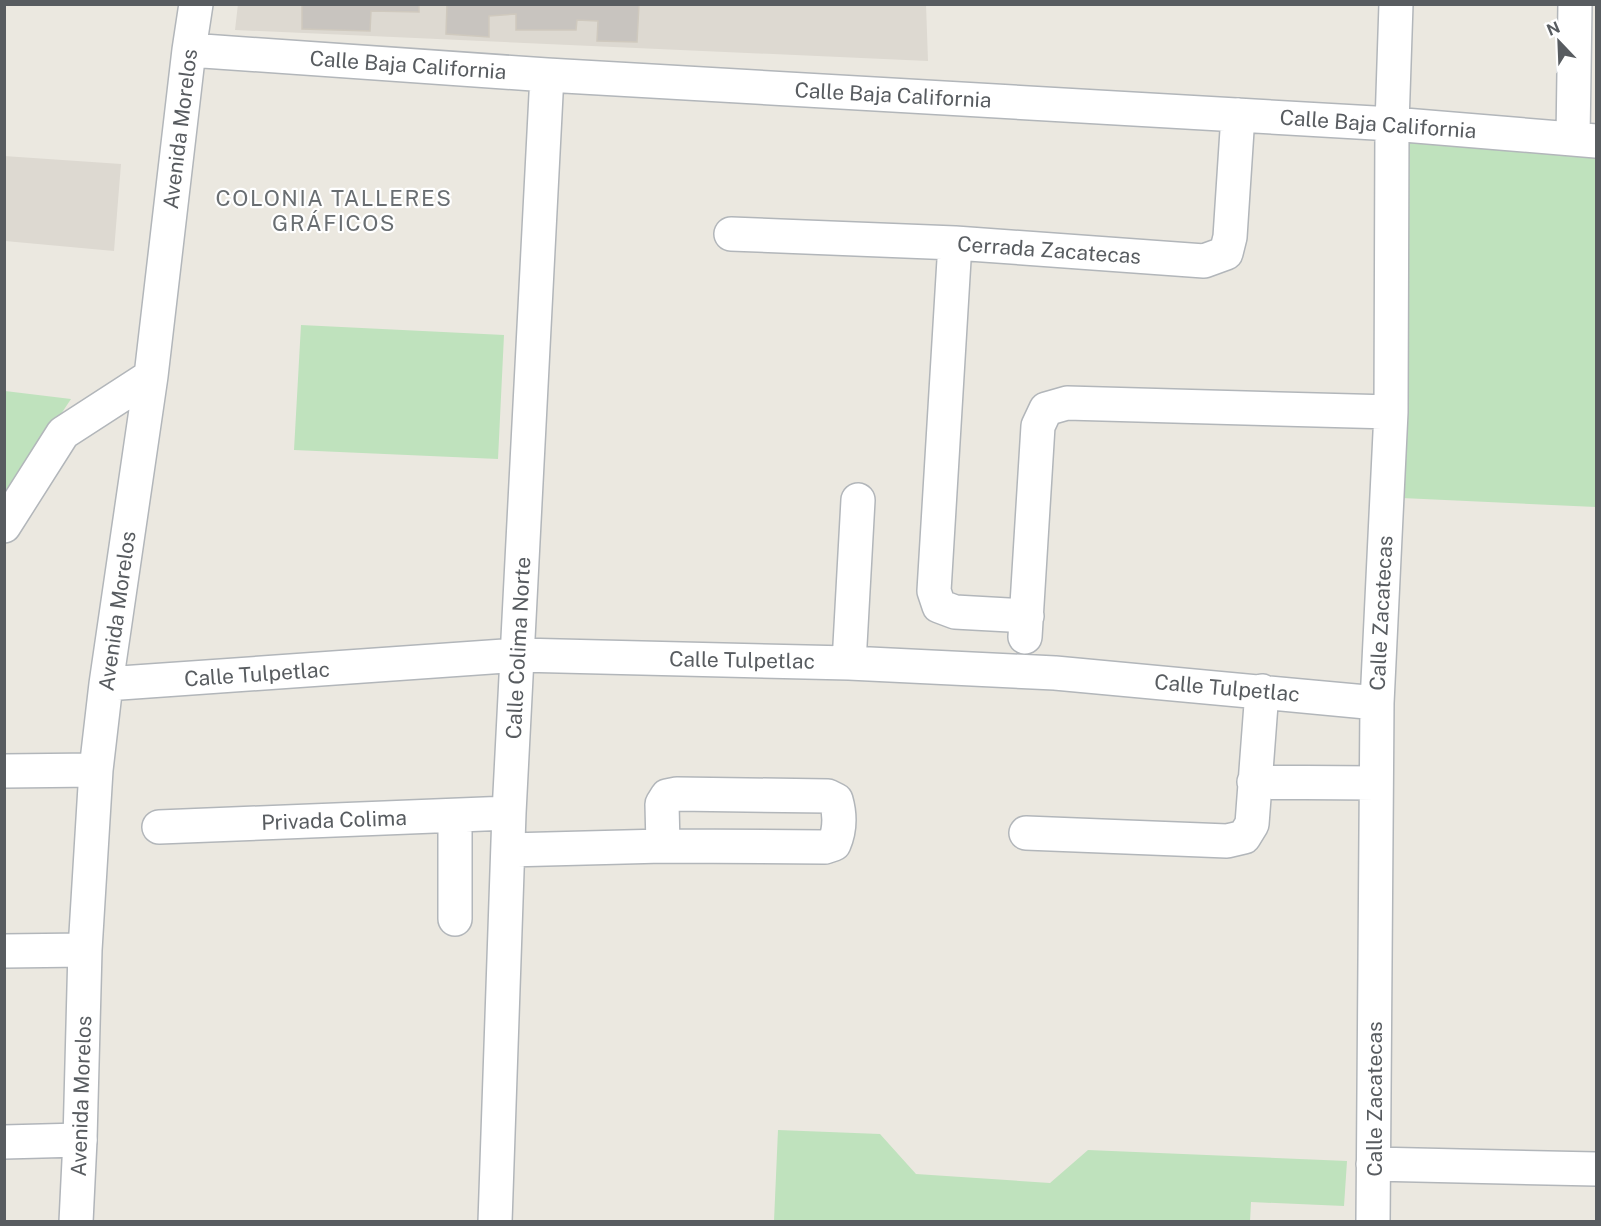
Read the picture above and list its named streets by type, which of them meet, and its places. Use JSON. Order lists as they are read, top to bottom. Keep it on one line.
{"streets":{"street":["Calle Baja California","Avenida Morelos","Cerrada Zacatecas","Calle Zacatecas","Calle Colima Norte","Calle Tulpetlac","Privada Colima"]},"crossings":[["Calle Baja California","Avenida Morelos"],["Calle Baja California","Cerrada Zacatecas"],["Calle Baja California","Calle Zacatecas"],["Calle Baja California","Calle Colima Norte"],["Avenida Morelos","Calle Tulpetlac"],["Calle Zacatecas","Calle Tulpetlac"],["Calle Colima Norte","Calle Tulpetlac"],["Calle Colima Norte","Privada Colima"]],"districts":["COLONIA TALLERES GRÁFICOS"],"north":"top left"}
